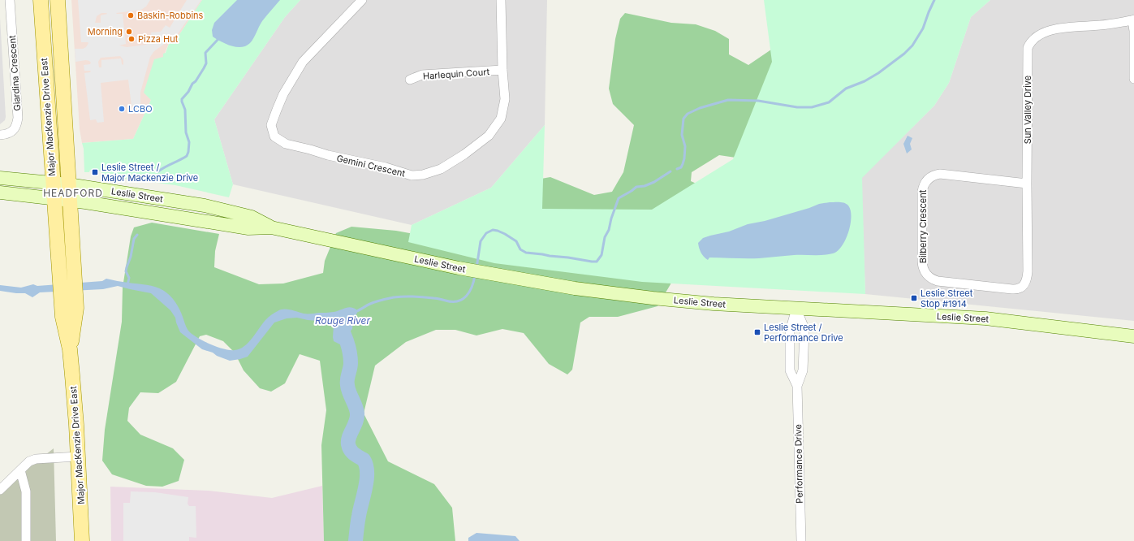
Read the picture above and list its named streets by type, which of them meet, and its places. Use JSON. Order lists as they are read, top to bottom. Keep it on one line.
{"streets":{"main road":["Major MacKenzie Drive East","Leslie Street"],"street":["Giardina Crescent","Harlequin Court","Sun Valley Drive","Gemini Crescent","Bilberry Crescent","Performance Drive"]},"crossings":[["Harlequin Court","Gemini Crescent"],["Sun Valley Drive","Bilberry Crescent"],["Major MacKenzie Drive East","Leslie Street"],["Leslie Street","Performance Drive"]],"districts":["HEADFORD"],"water":["Rouge River"],"places":{"other":["Baskin-Robbins","Morning","Pizza Hut","LCBO"],"transit":["Leslie Street / Major Mackenzie Drive","Leslie Street Stop #1914","Leslie Street / Performance Drive"]}}
